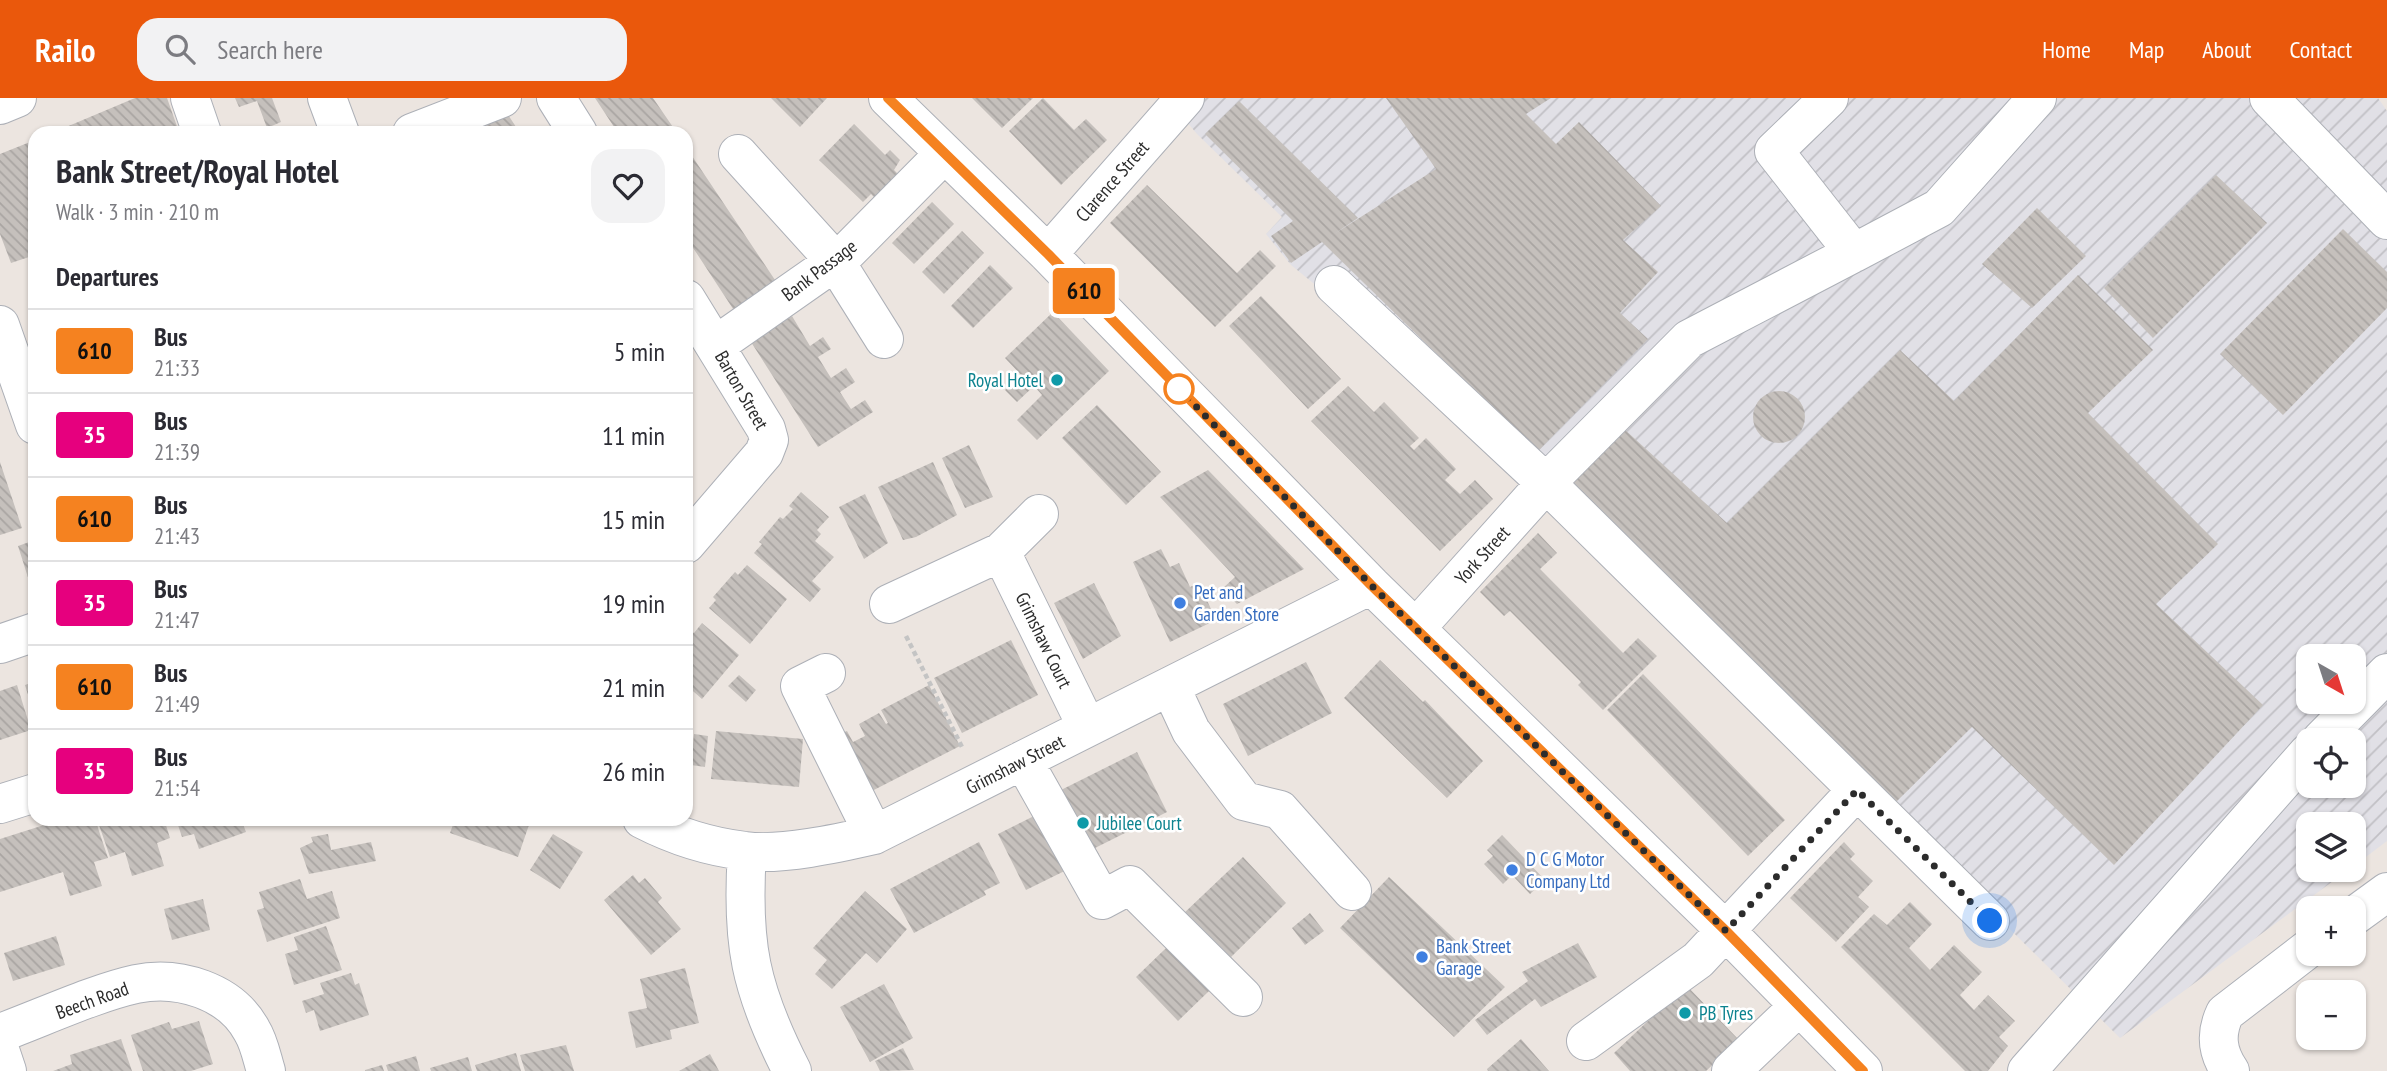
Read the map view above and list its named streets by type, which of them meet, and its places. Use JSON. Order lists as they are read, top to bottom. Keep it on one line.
{"streets":{"street":["Clarence Street","Bank Passage","Barton Street","York Street","Grimshaw Court","Grimshaw Street","Beech Road"]},"crossings":[["Bank Passage","Barton Street"],["Grimshaw Court","Grimshaw Street"]],"places":["Royal Hotel","Pet and Garden Store","Jubilee Court","D C G Motor Company Ltd","Bank Street Garage","PB Tyres"],"lines":["bus line 610"],"north":"bottom right","page":{"header":"Railo","search":"Search here","nav":["Home","Map","About","Contact"],"on_map":"610","heading":[["Bank Street/Royal Hotel","Walk · 3 min · 210 m"],"Departures"],"list":[{"mark":"610","name":"Bus","note":"21:33","value":"5 min"},{"mark":"35","name":"Bus","note":"21:39","value":"11 min"},{"mark":"610","name":"Bus","note":"21:43","value":"15 min"},{"mark":"35","name":"Bus","note":"21:47","value":"19 min"},{"mark":"610","name":"Bus","note":"21:49","value":"21 min"},{"mark":"35","name":"Bus","note":"21:54","value":"26 min"}],"map_buttons":["+","−"]}}
